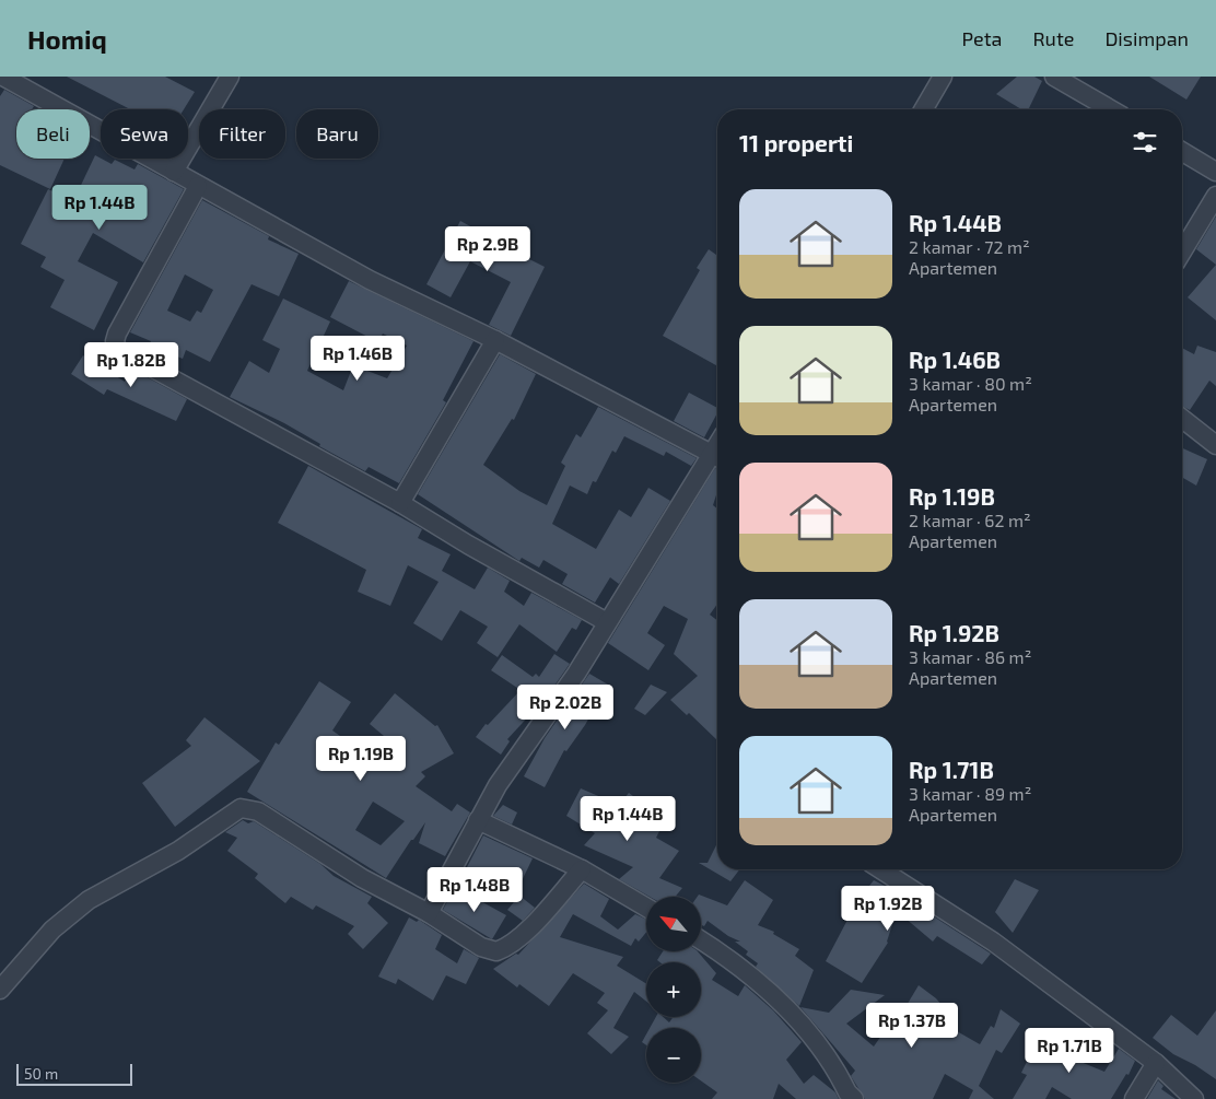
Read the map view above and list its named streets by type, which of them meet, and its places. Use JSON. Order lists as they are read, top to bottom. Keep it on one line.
{"scale_bar":"50 m","north":"top left","page":{"header":"Homiq","nav":["Peta","Rute","Disimpan"],"chip":["Beli","Sewa","Filter","Baru"],"heading":"11 properti","list":[{"name":"Rp 1.44B","note":"2 kamar · 72 m² · Apartemen"},{"name":"Rp 1.46B","note":"3 kamar · 80 m² · Apartemen"},{"name":"Rp 1.19B","note":"2 kamar · 62 m² · Apartemen"},{"name":"Rp 1.92B","note":"3 kamar · 86 m² · Apartemen"},{"name":"Rp 1.71B","note":"3 kamar · 89 m² · Apartemen"}],"price":["Rp 1.44B","Rp 2.9B","Rp 1.46B","Rp 1.82B","Rp 2.02B","Rp 1.19B","Rp 1.44B","Rp 1.48B","Rp 1.92B","Rp 1.37B","Rp 1.71B"],"map_buttons":["+","−"],"scale":"50 m"}}
